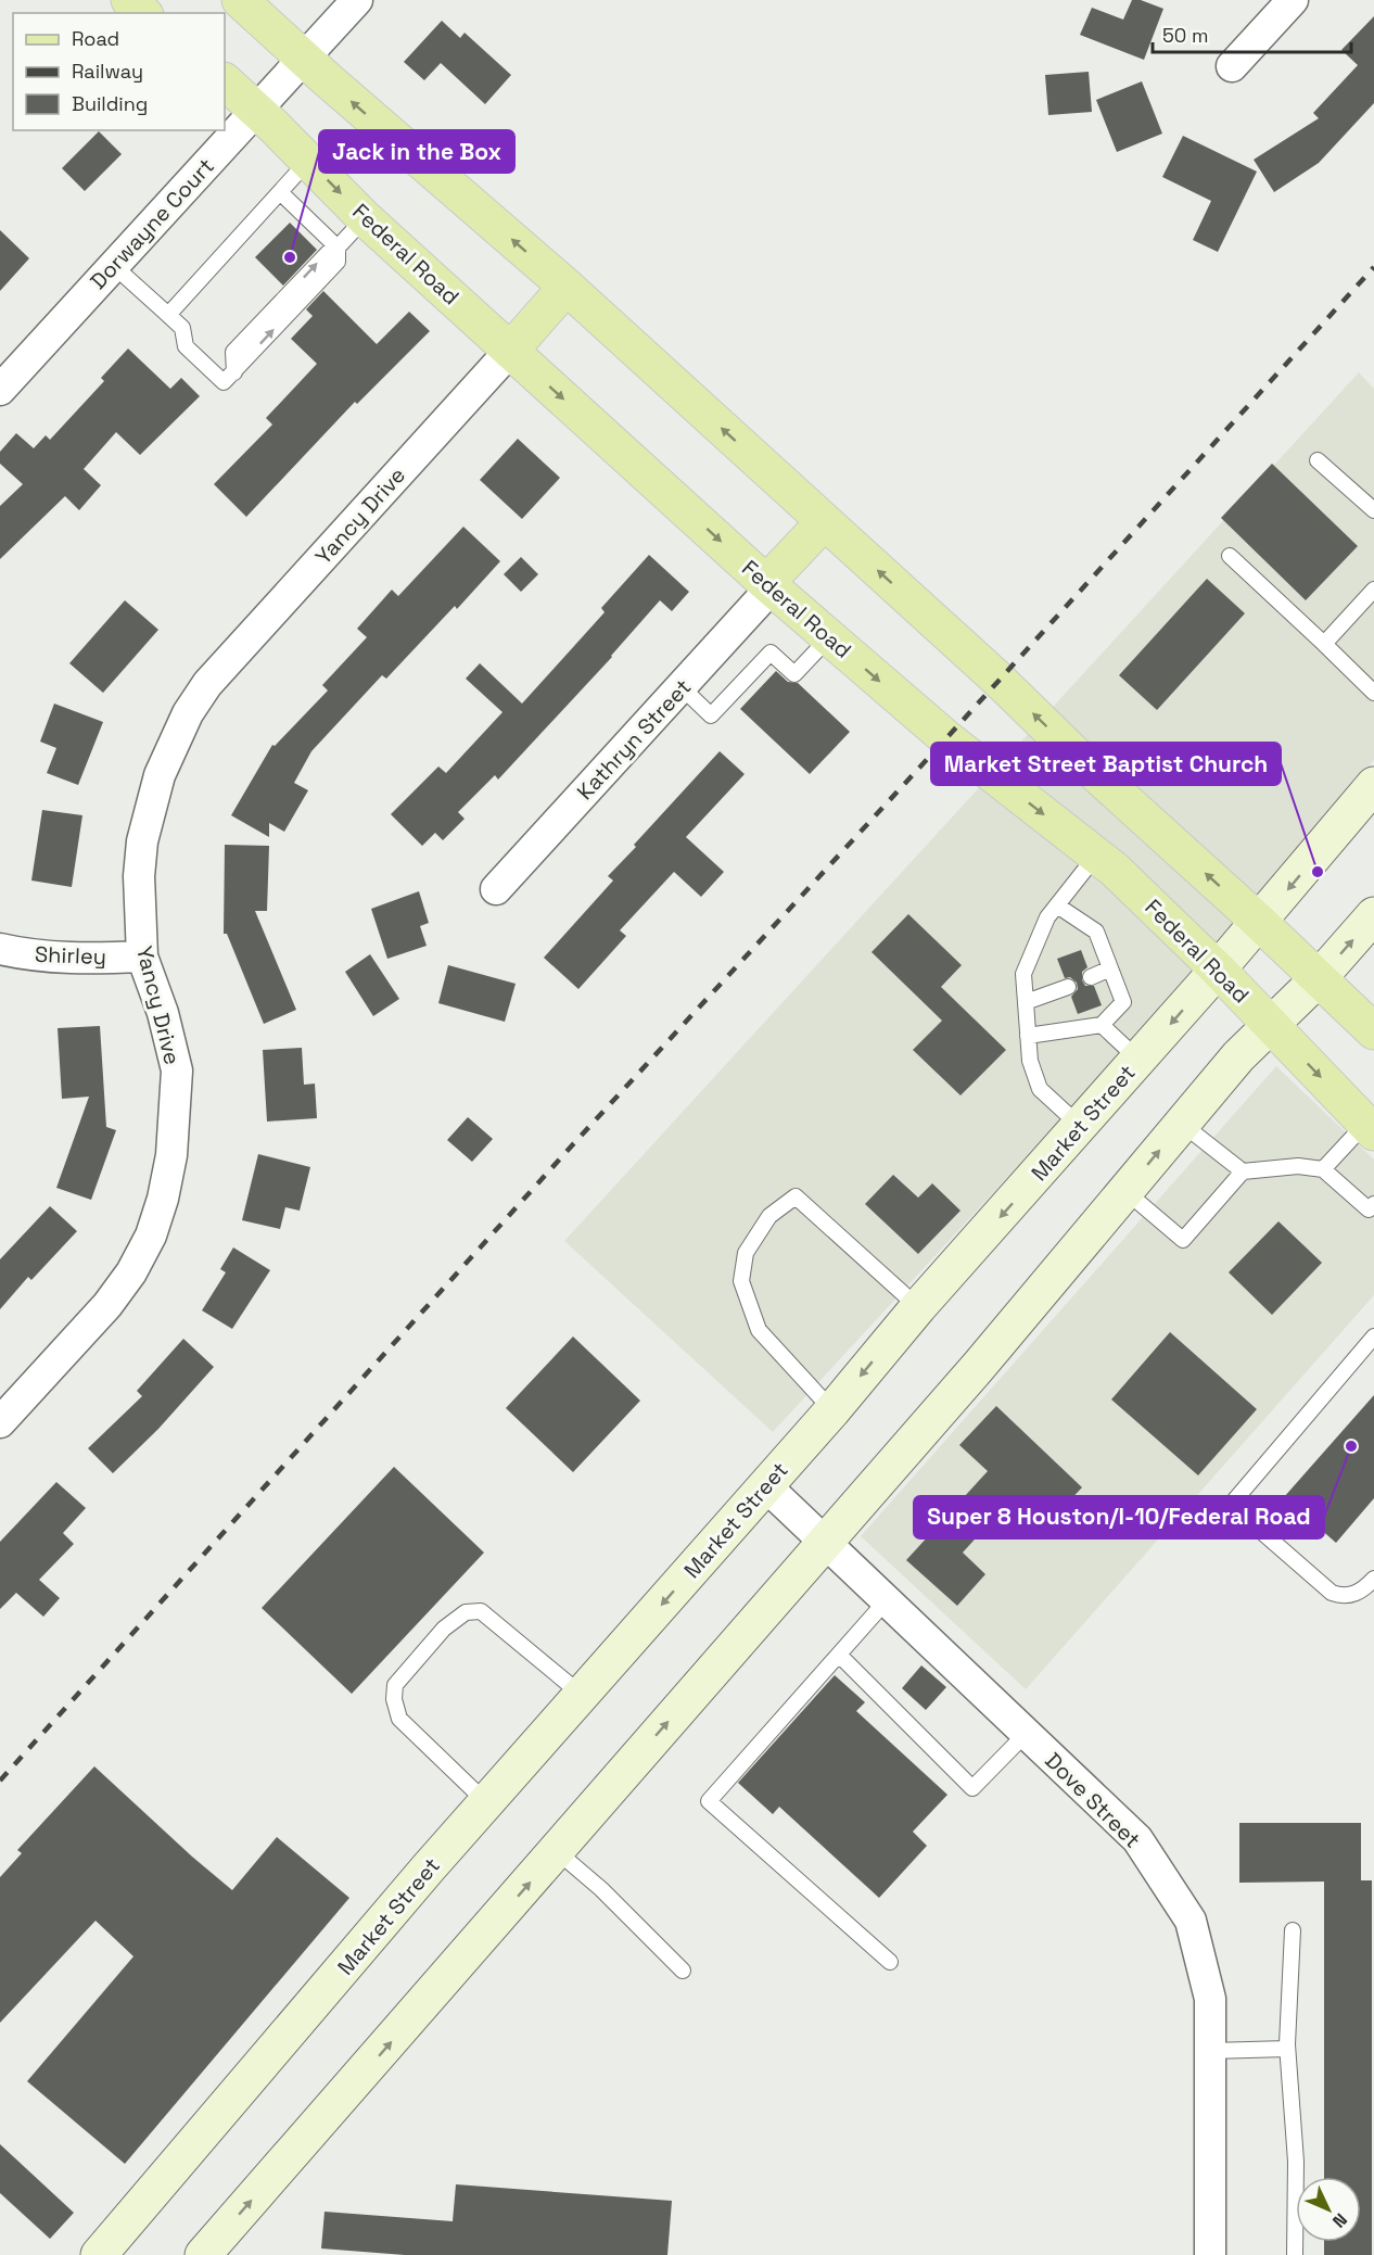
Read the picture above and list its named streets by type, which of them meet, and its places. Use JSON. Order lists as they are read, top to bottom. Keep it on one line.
{"streets":{"main road":["Federal Road","Market Street"],"street":["Dorwayne Court","Yancy Drive","Kathryn Street","Shirley","Dove Street"]},"crossings":[["Dorwayne Court","Federal Road"],["Federal Road","Yancy Drive"],["Federal Road","Kathryn Street"],["Federal Road","Market Street"],["Yancy Drive","Shirley"],["Market Street","Dove Street"]],"places":["Jack in the Box","Market Street Baptist Church","Super 8 Houston/I-10/Federal Road"],"legend":["Road","Railway","Building"],"scale_bar":"50 m","north":"bottom right"}
